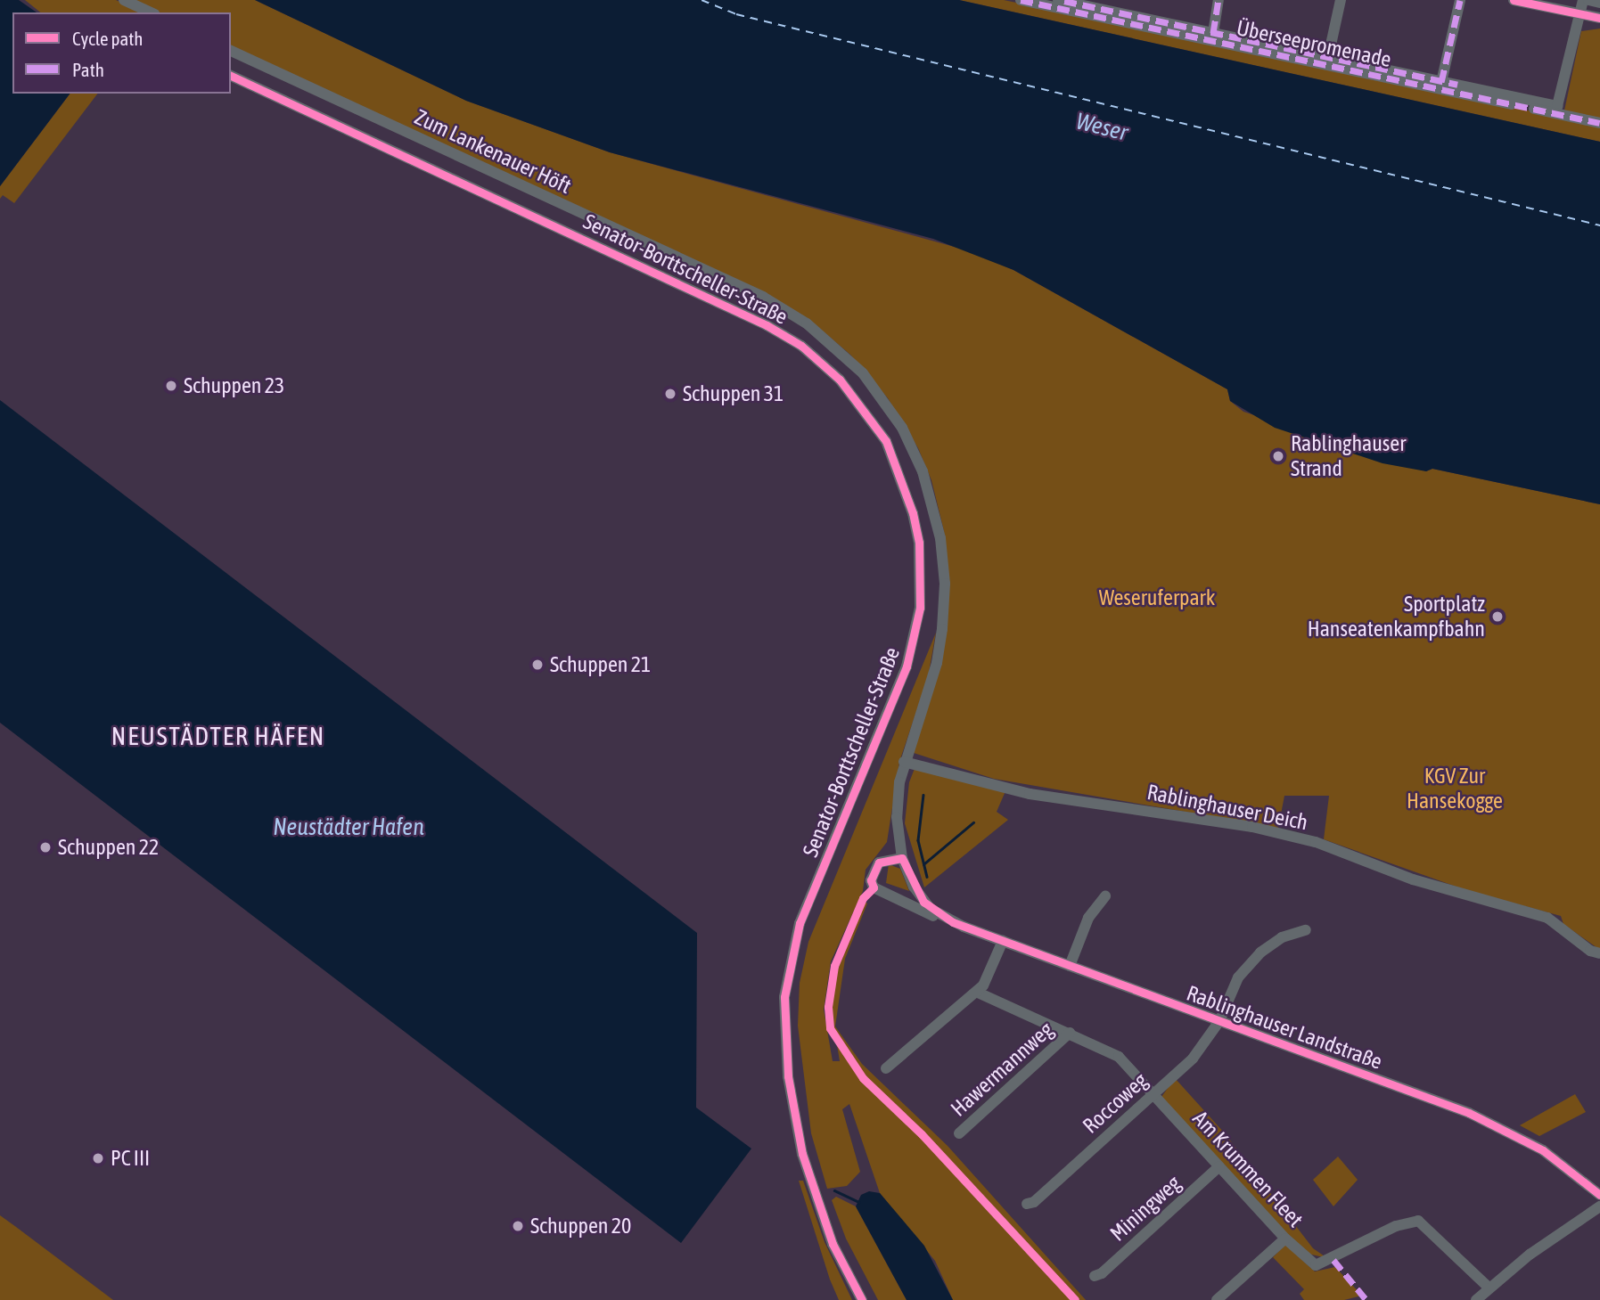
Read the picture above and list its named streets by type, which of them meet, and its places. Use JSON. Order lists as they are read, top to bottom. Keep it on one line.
{"streets":{"street":["Überseepromenade","Zum Lankenauer Höft","Senator-Borttscheller-Straße","Rablinghauser Deich","Rablinghauser Landstraße","Hawermannweg","Roccoweg","Am Krummen Fleet","Miningweg"]},"crossings":[["Zum Lankenauer Höft","Rablinghauser Deich"],["Zum Lankenauer Höft","Rablinghauser Landstraße"],["Rablinghauser Landstraße","Roccoweg"],["Hawermannweg","Am Krummen Fleet"],["Roccoweg","Am Krummen Fleet"],["Am Krummen Fleet","Miningweg"]],"districts":["NEUSTÄDTER HÄFEN"],"water":["Weser","Neustädter Hafen"],"parks":["Weseruferpark","KGV Zur Hansekogge"],"places":["Schuppen 23","Schuppen 31","Rablinghauser Strand","Sportplatz Hanseatenkampfbahn","Schuppen 21","Schuppen 22","PC III","Schuppen 20"],"legend":["Cycle path","Path"]}
